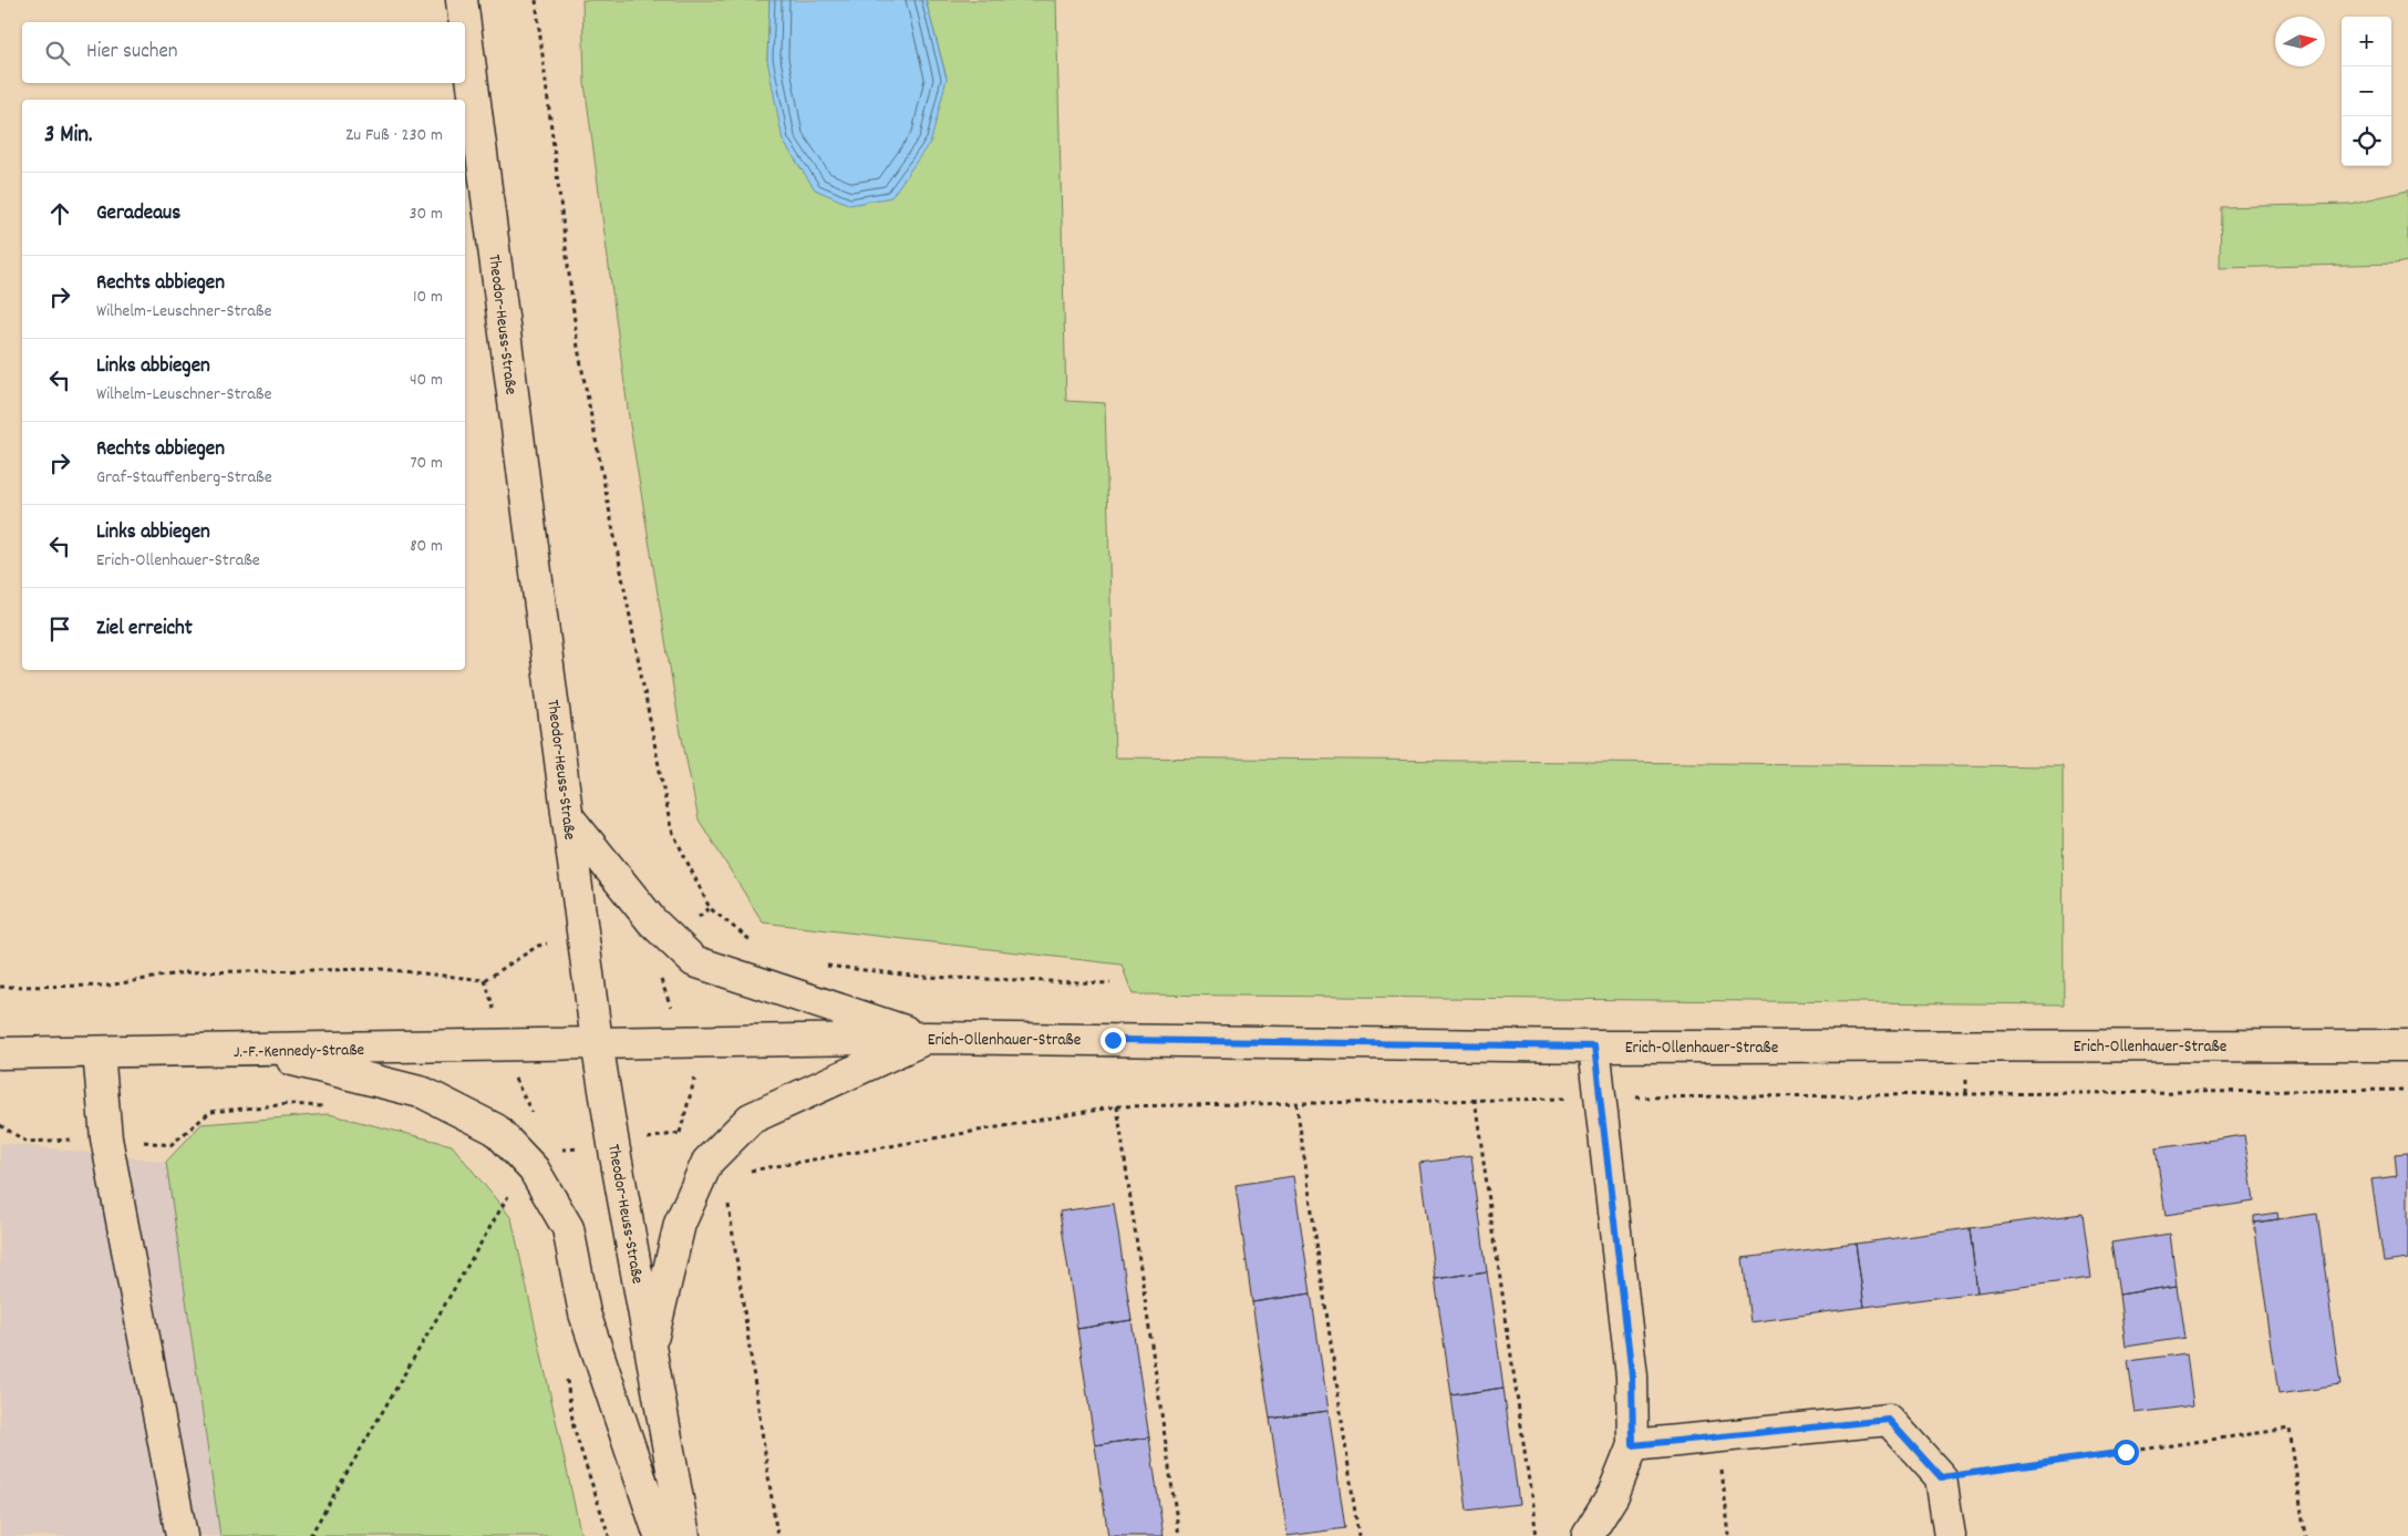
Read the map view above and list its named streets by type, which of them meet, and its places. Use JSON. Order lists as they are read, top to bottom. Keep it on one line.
{"streets":{"street":["Theodor-Heuss-Straße","Erich-Ollenhauer-Straße","J.-F.-Kennedy-Straße"]},"crossings":[["Theodor-Heuss-Straße","Erich-Ollenhauer-Straße"],["Theodor-Heuss-Straße","J.-F.-Kennedy-Straße"],["Erich-Ollenhauer-Straße","J.-F.-Kennedy-Straße"]],"north":"right","page":{"map_buttons":["+","−"],"search":"Hier suchen","heading":["3 Min.","Zu Fuß · 230 m"],"list":[["Geradeaus","30 m"],["Rechts abbiegen","Wilhelm-Leuschner-Straße","10 m"],["Links abbiegen","Wilhelm-Leuschner-Straße","40 m"],["Rechts abbiegen","Graf-Stauffenberg-Straße","70 m"],["Links abbiegen","Erich-Ollenhauer-Straße","80 m"],"Ziel erreicht"]}}
